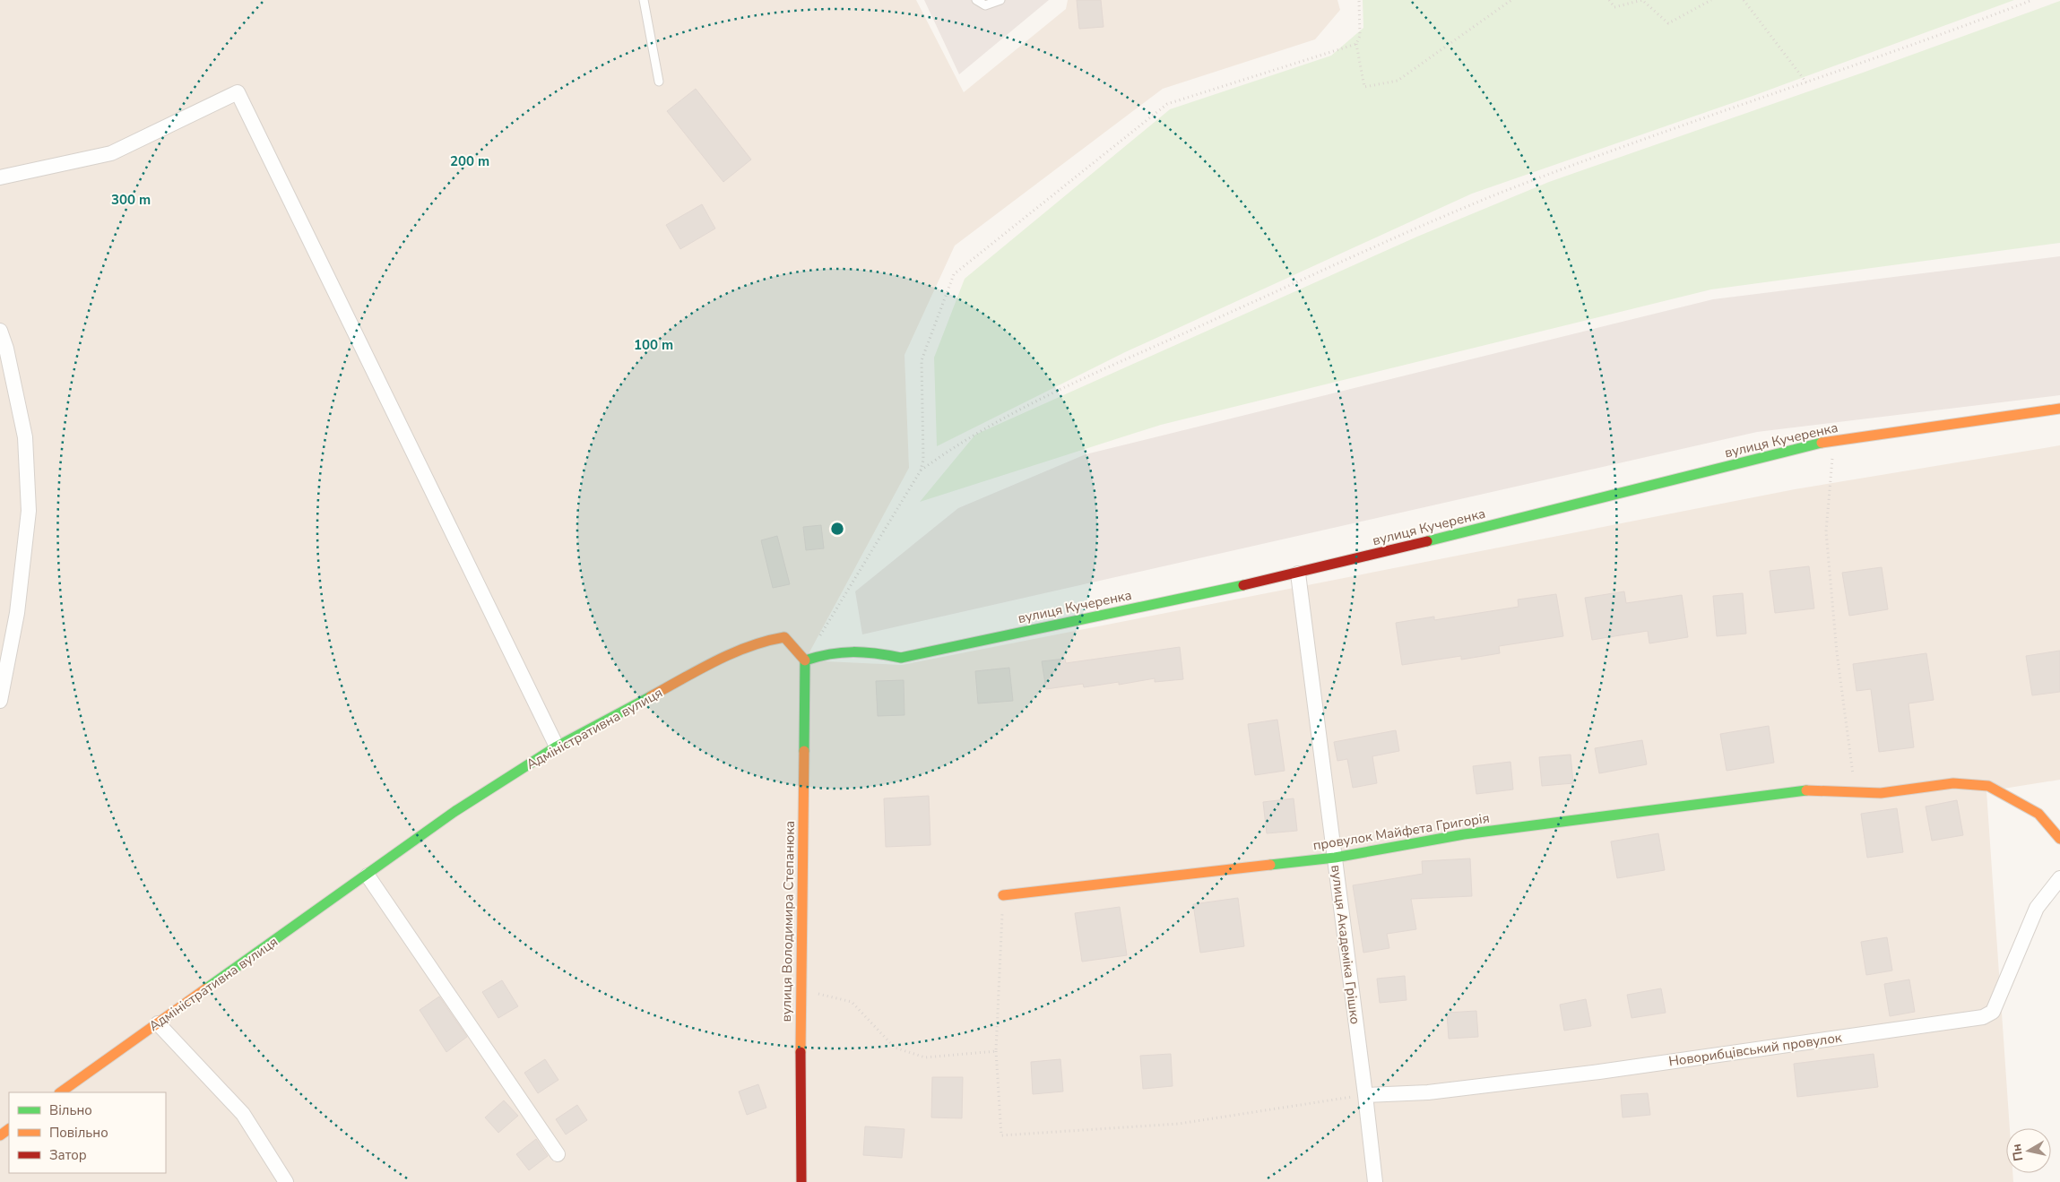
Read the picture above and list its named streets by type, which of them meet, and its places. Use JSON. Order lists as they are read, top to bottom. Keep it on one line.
{"streets":{"street":["вулиця Кучеренка","Адміністративна вулиця","провулок Майфета Григорія","вулиця Володимира Степанюка","вулиця Академіка Грішко","Новорибцівський провулок"]},"crossings":[["вулиця Кучеренка","Адміністративна вулиця"],["вулиця Кучеренка","вулиця Володимира Степанюка"],["вулиця Кучеренка","вулиця Академіка Грішко"],["Адміністративна вулиця","вулиця Володимира Степанюка"],["провулок Майфета Григорія","вулиця Академіка Грішко"],["вулиця Академіка Грішко","Новорибцівський провулок"]],"legend":["Вільно","Повільно","Затор"],"north":"left","rings":["200 m","300 m","100 m"]}
